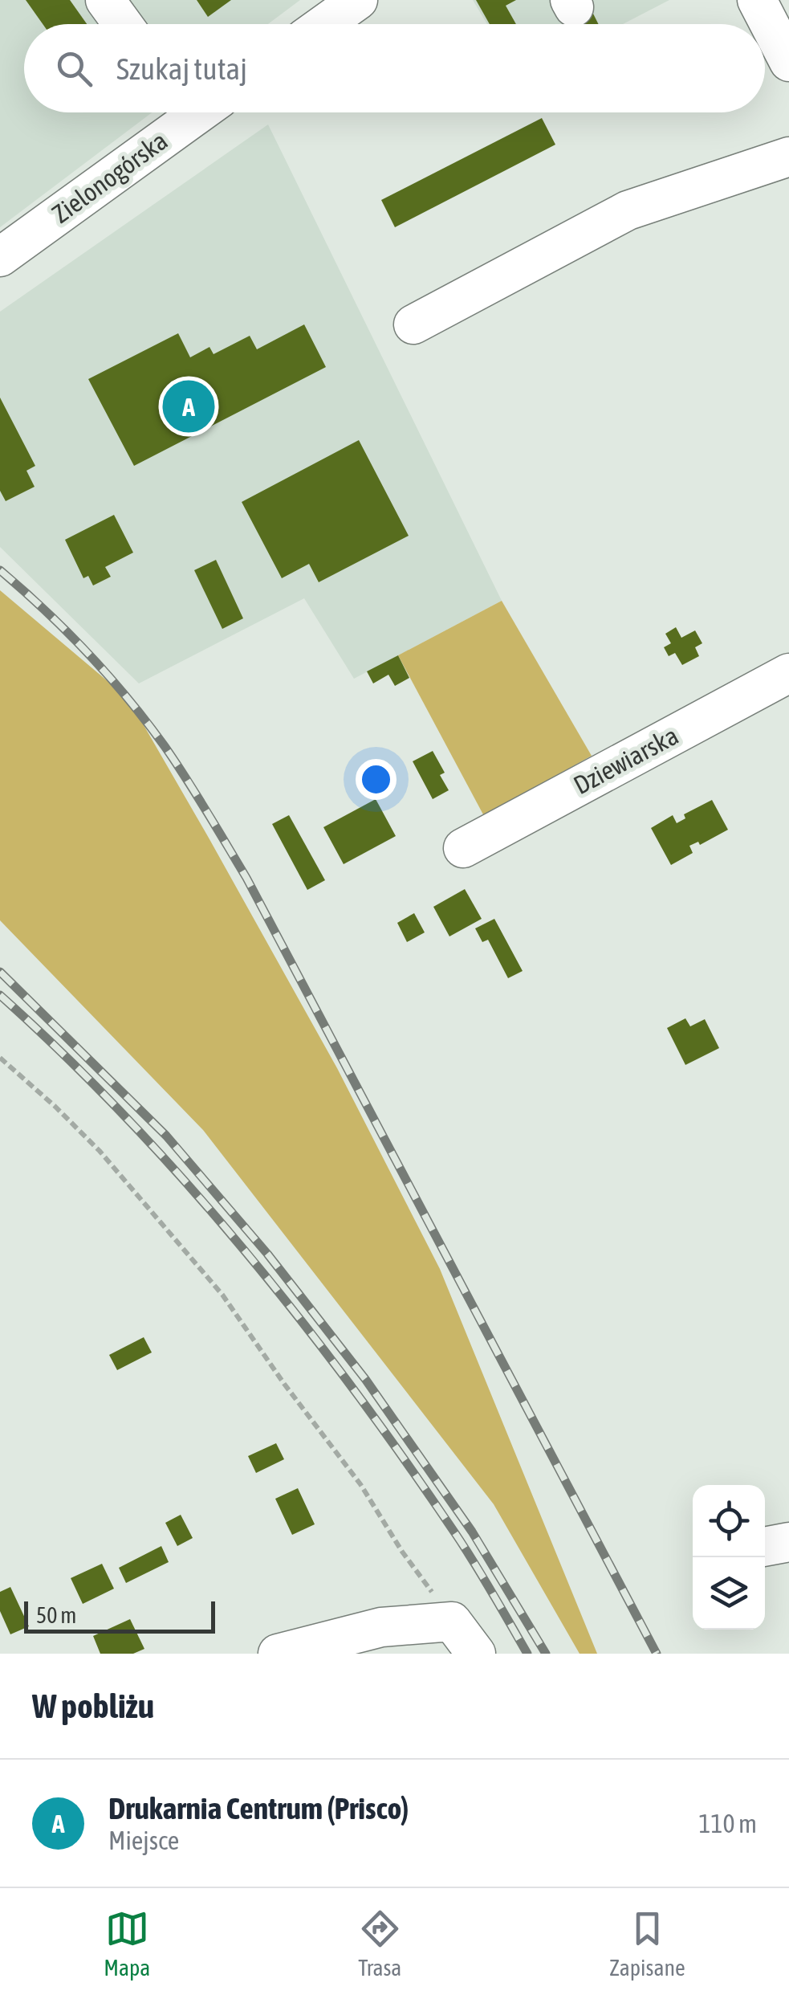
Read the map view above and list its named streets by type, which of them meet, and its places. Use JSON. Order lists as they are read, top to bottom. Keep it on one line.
{"streets":{"street":["Zielonogórska","Dziewiarska"]},"scale_bar":"50 m","page":{"search":"Szukaj tutaj","pins":"A","scale":"50 m","heading":"W pobliżu","list":[{"mark":"A","name":"Drukarnia Centrum (Prisco)","note":"Miejsce","value":"110 m"}],"nav":["Mapa","Trasa","Zapisane"]}}
